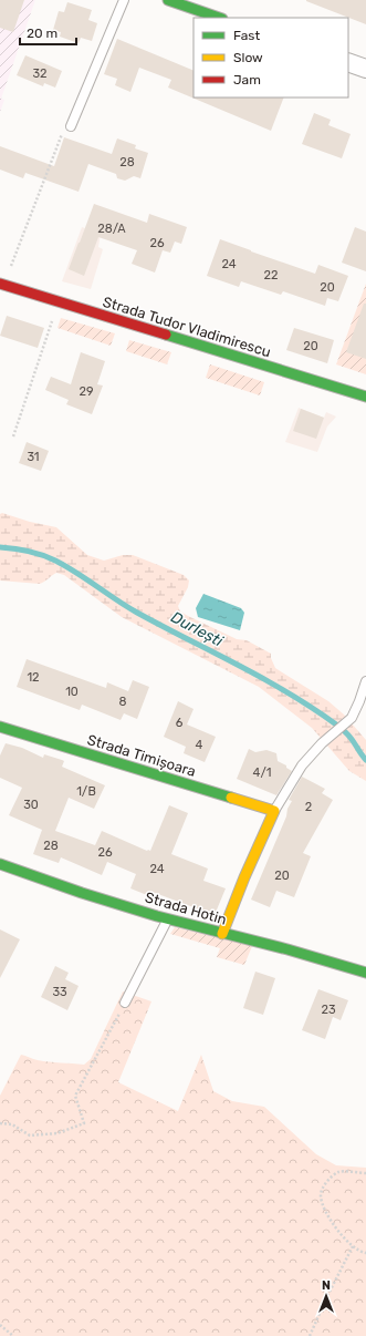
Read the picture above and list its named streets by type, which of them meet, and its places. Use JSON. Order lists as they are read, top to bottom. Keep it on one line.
{"streets":{"street":["Strada Tudor Vladimirescu","Strada Timișoara","Strada Hotin"]},"water":["Durlești"],"house_numbers":["32","28","28/A","26","24","22","20","20","29","31","12","10","8","6","4","4/1","1/B","30","2","28","26","24","20","33","23"],"legend":["Fast","Slow","Jam"],"scale_bar":"20 m","north":"top"}
